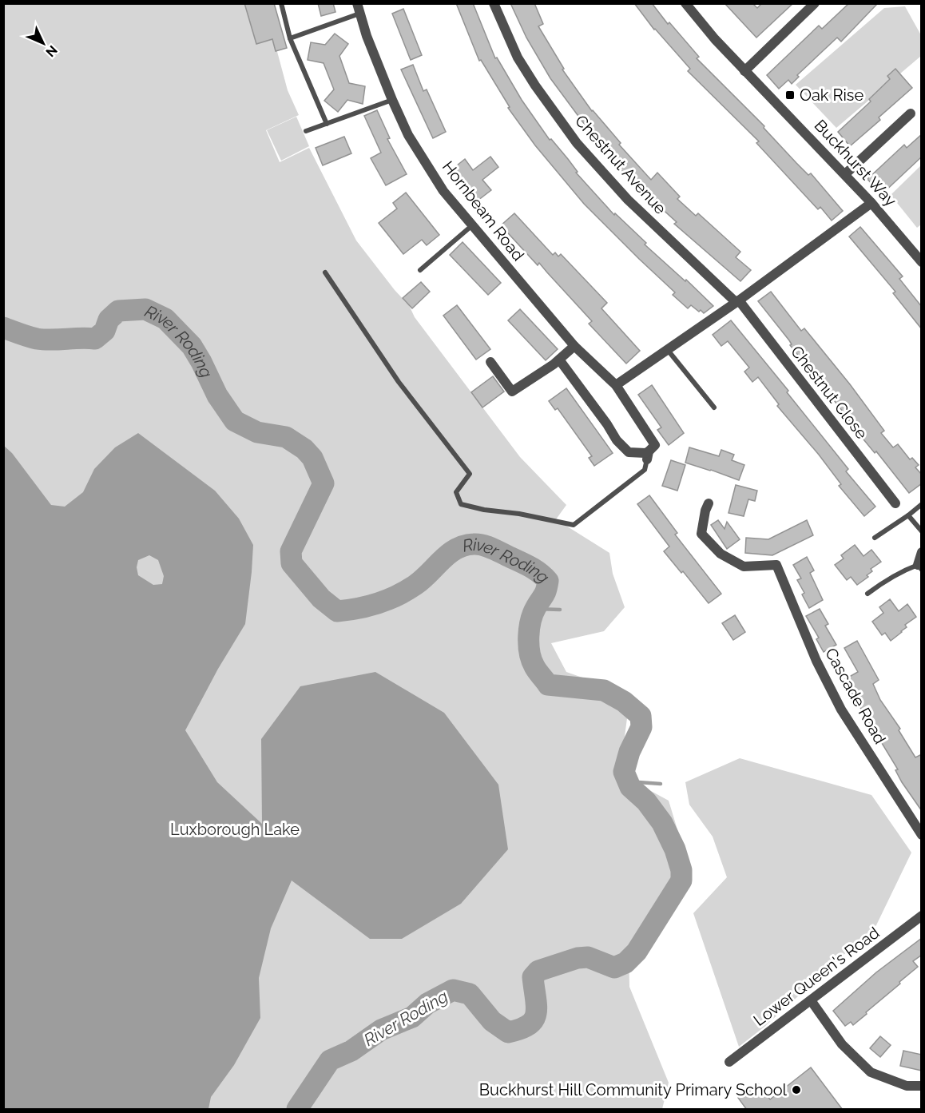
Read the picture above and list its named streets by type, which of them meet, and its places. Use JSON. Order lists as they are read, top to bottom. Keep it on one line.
{"streets":{"street":["Buckhurst Way","Chestnut Avenue","Hornbeam Road","Chestnut Close","Cascade Road","Lower Queen's Road"]},"crossings":[["Chestnut Avenue","Chestnut Close"]],"water":["River Roding"],"parks":["Luxborough Lake"],"places":{"transit":["Oak Rise"],"other":["Buckhurst Hill Community Primary School"]},"north":"bottom right"}
